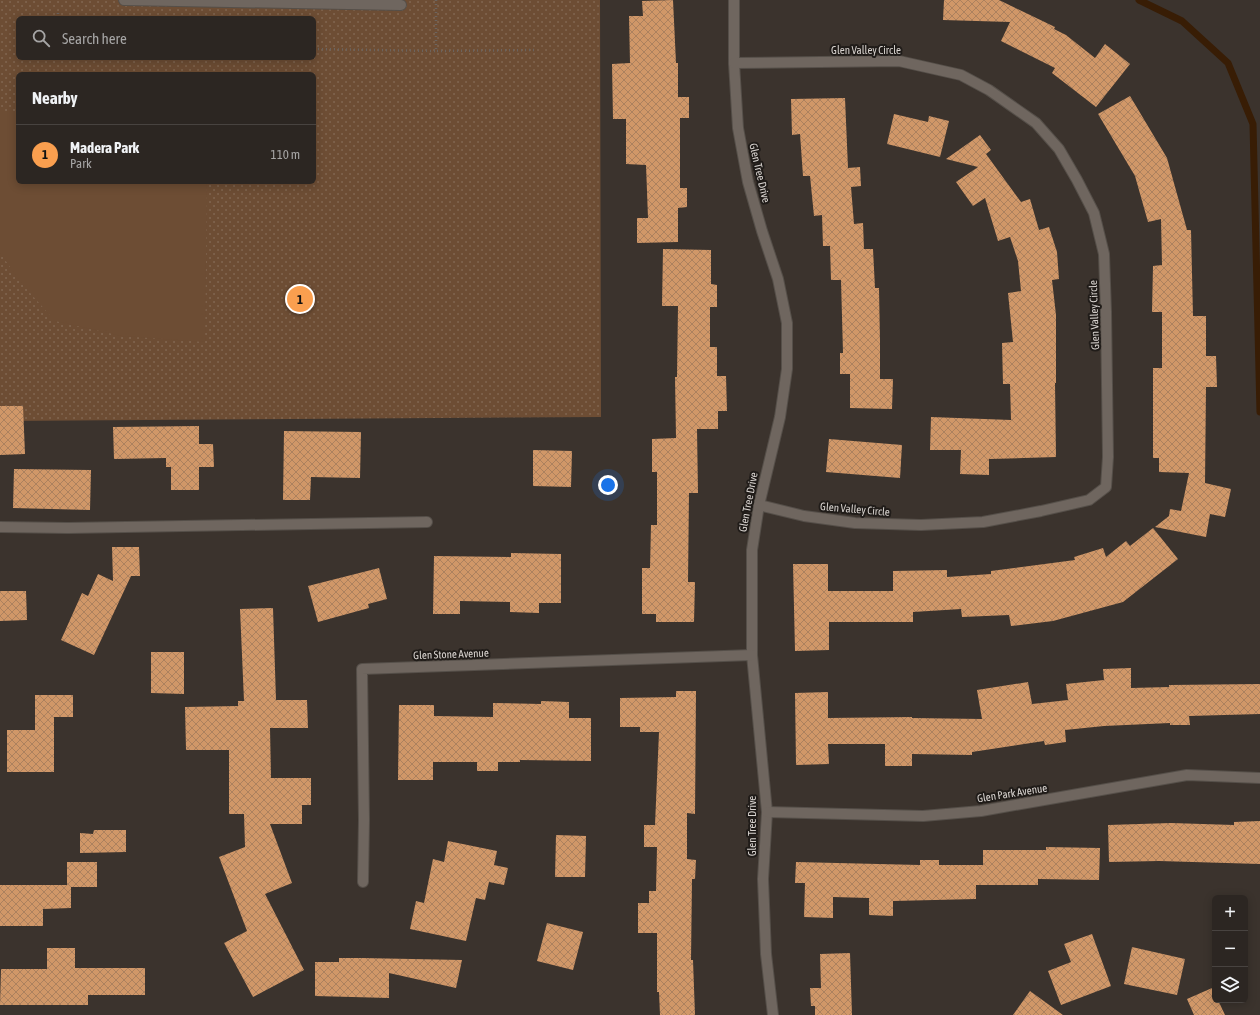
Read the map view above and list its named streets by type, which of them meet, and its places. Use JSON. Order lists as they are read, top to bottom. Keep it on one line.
{"streets":{"street":["Glen Valley Circle","Glen Tree Drive","Glen Stone Avenue","Glen Park Avenue"]},"crossings":[["Glen Valley Circle","Glen Tree Drive"],["Glen Tree Drive","Glen Stone Avenue"],["Glen Tree Drive","Glen Park Avenue"]],"page":{"search":"Search here","heading":"Nearby","list":[{"mark":"1","name":"Madera Park","note":"Park","value":"110 m"}],"pins":"1","map_buttons":["+","−"]}}
